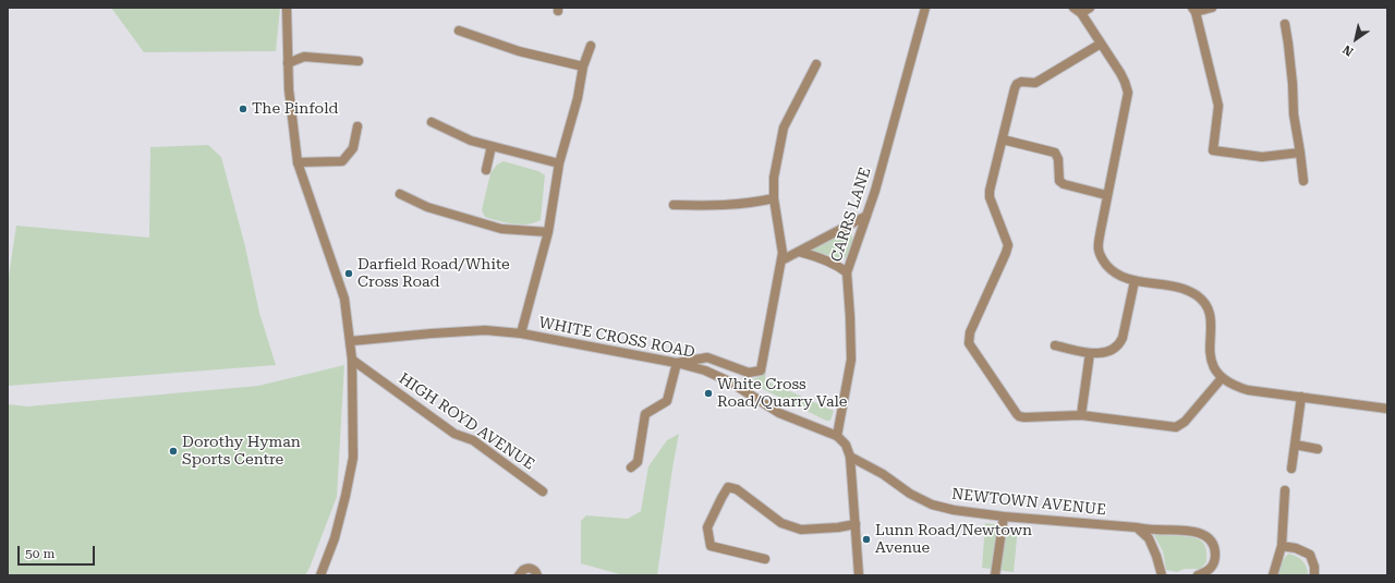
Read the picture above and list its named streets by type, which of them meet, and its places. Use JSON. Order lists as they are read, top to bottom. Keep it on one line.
{"streets":{"street":["CARRS LANE","WHITE CROSS ROAD","HIGH ROYD AVENUE","NEWTOWN AVENUE"]},"crossings":[["CARRS LANE","WHITE CROSS ROAD"]],"places":["The Pinfold","Darfield Road/White Cross Road","White Cross Road/Quarry Vale","Dorothy Hyman Sports Centre","Lunn Road/Newtown Avenue"],"scale_bar":"50 m","north":"bottom left"}
